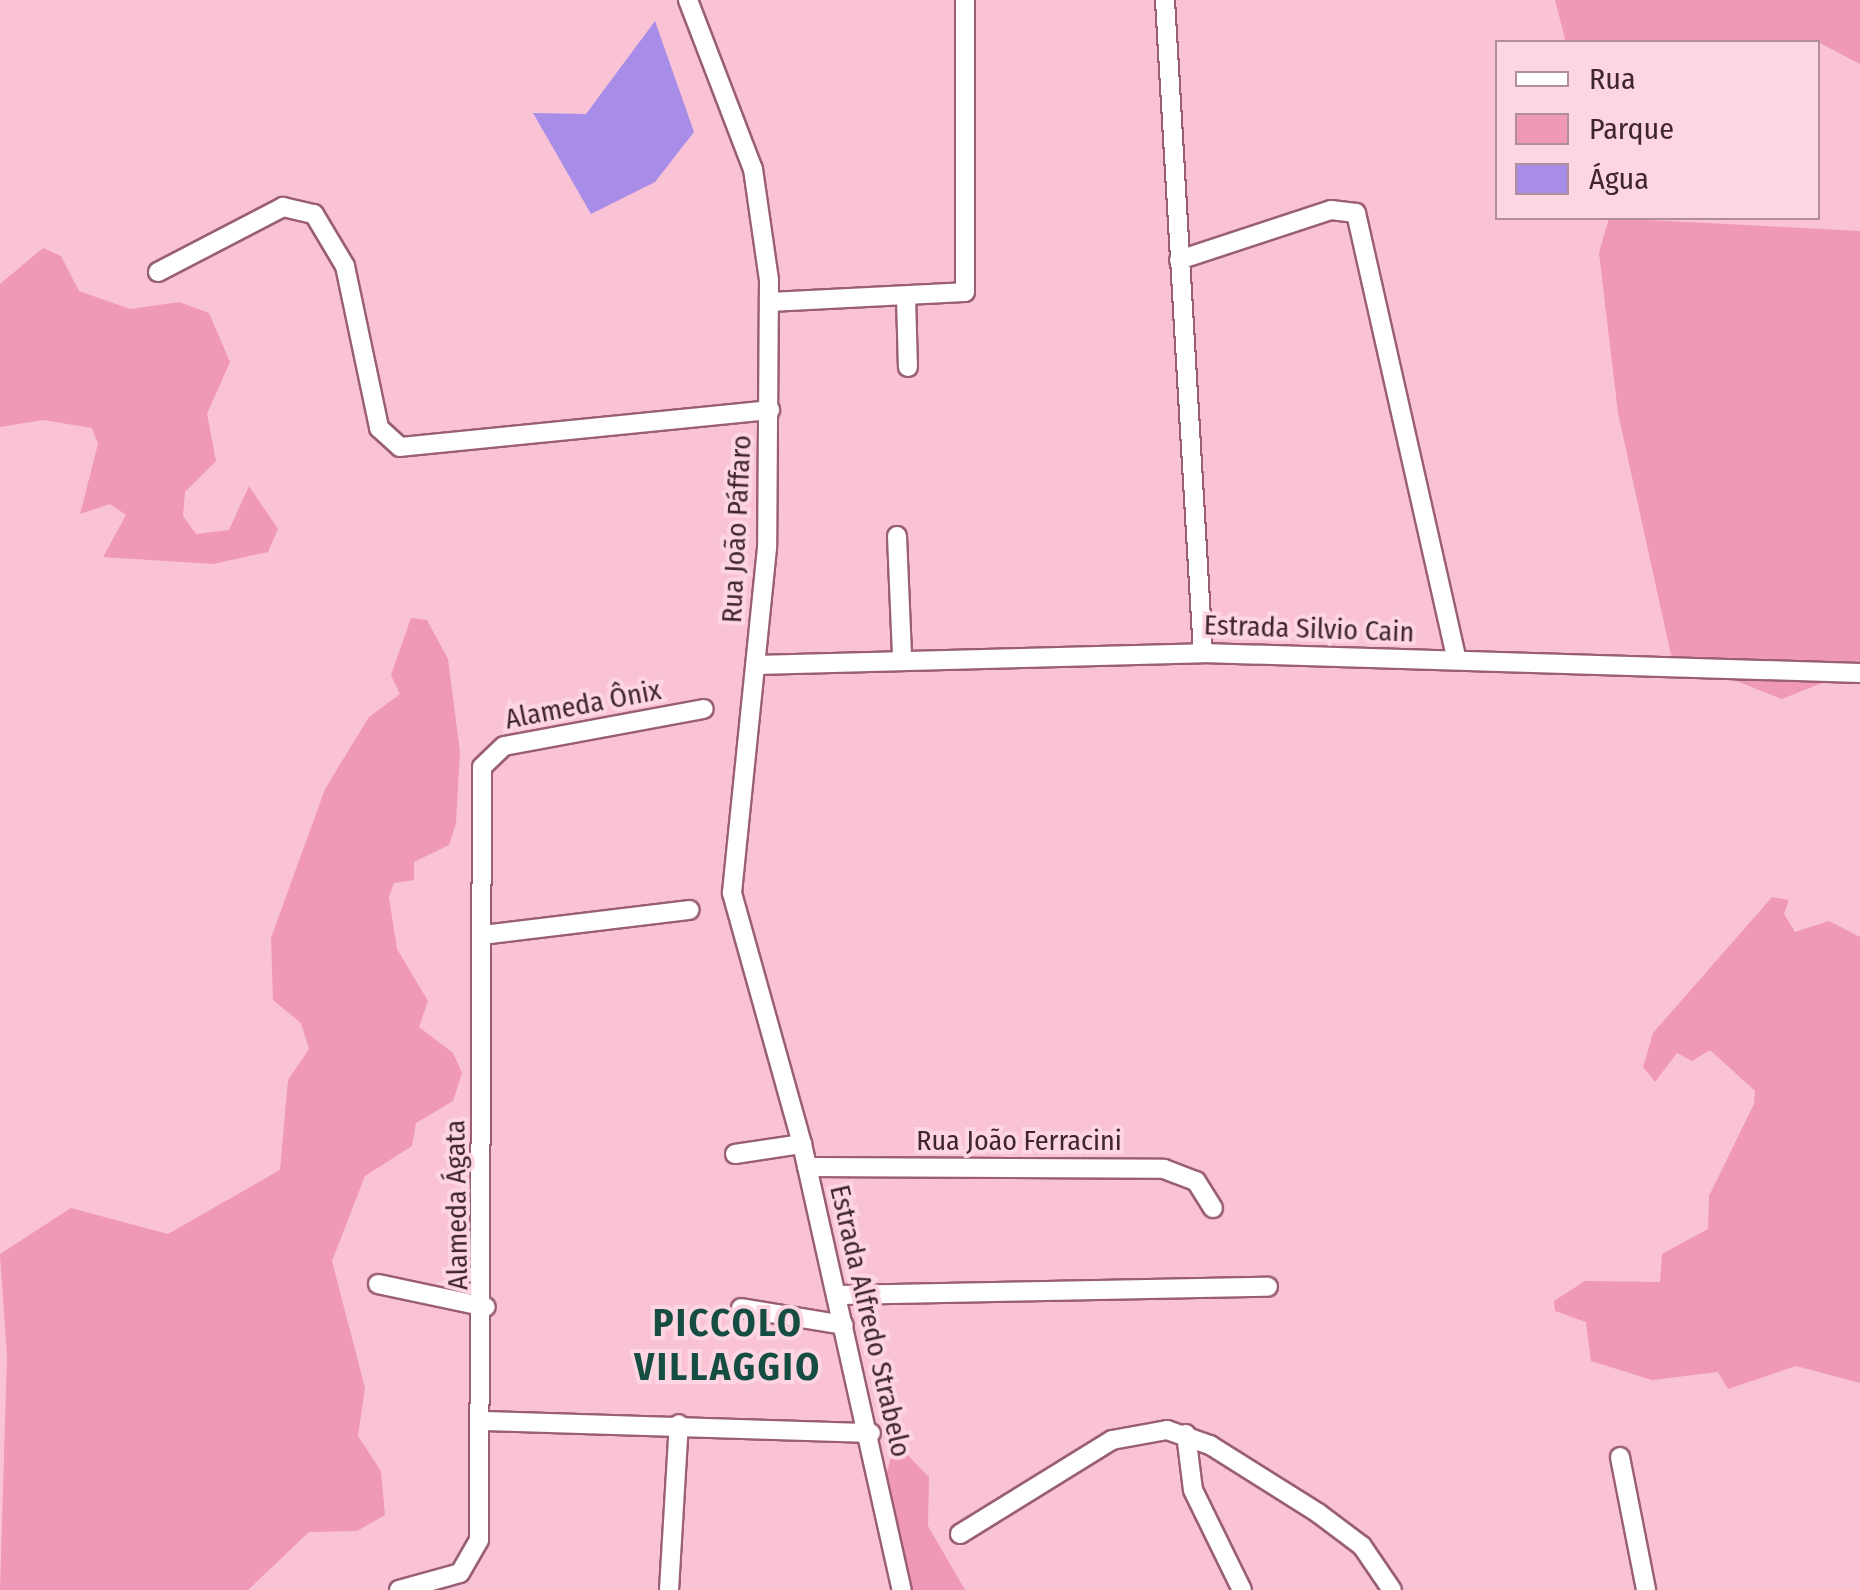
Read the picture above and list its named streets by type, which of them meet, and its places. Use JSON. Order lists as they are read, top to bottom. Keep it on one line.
{"streets":{"street":["Rua João Páffaro","Estrada Silvio Cain","Alameda Ônix","Rua João Ferracini","Alameda Ágata","Estrada Alfredo Strabelo"]},"crossings":[["Rua João Páffaro","Estrada Silvio Cain"],["Rua João Páffaro","Estrada Alfredo Strabelo"],["Alameda Ônix","Alameda Ágata"],["Rua João Ferracini","Estrada Alfredo Strabelo"]],"districts":["PICCOLO VILLAGGIO"],"legend":["Rua","Parque","Água"]}
